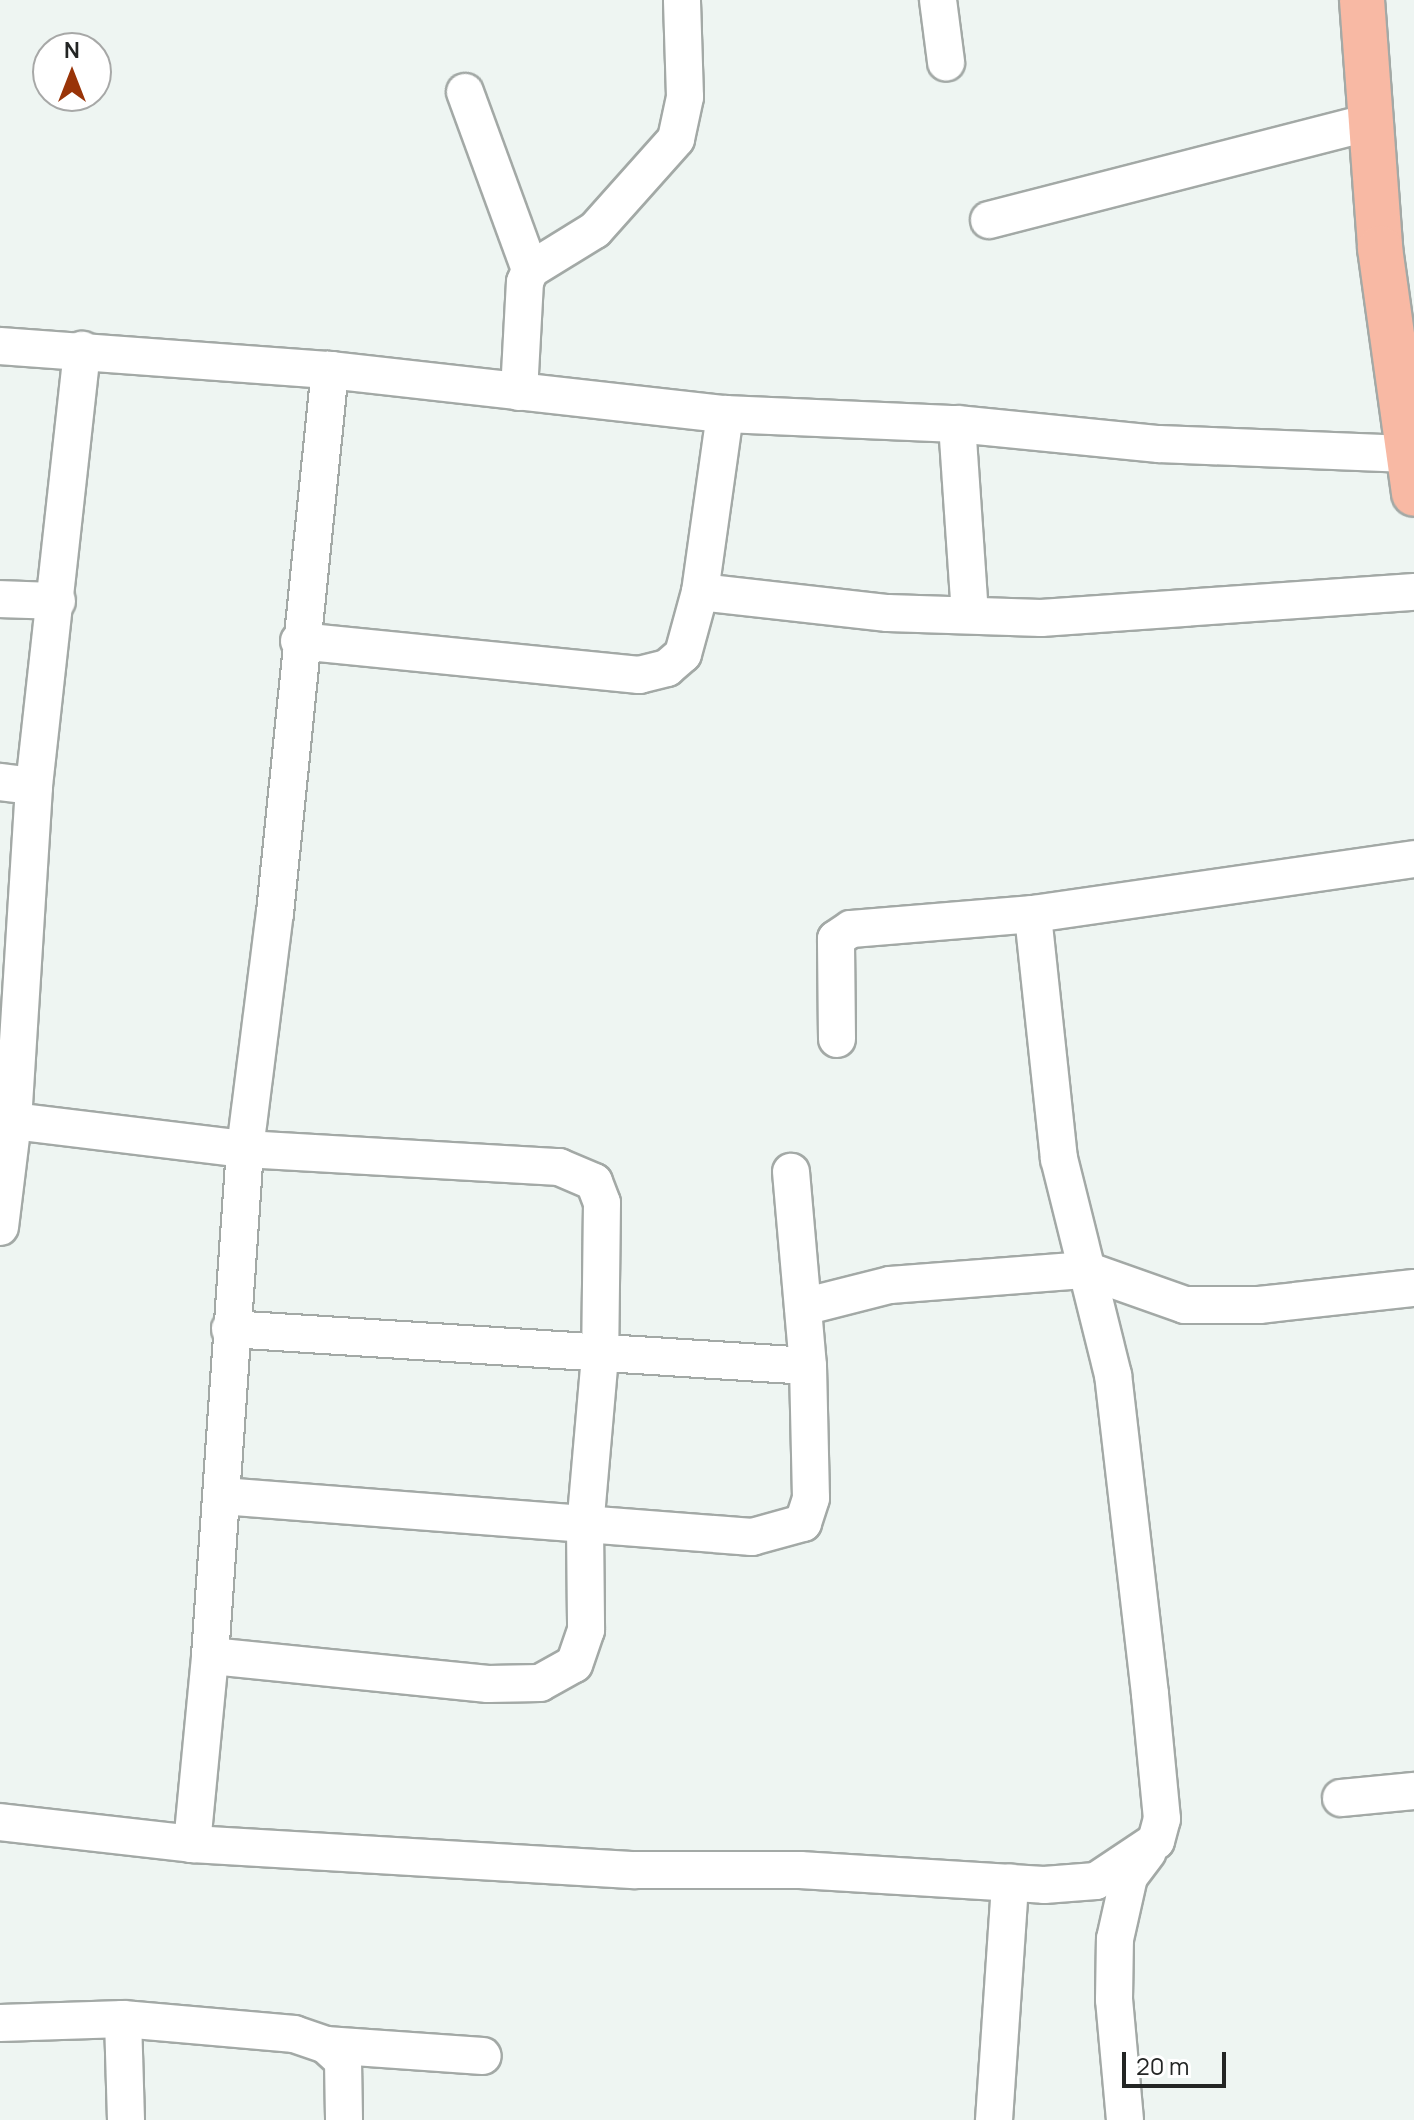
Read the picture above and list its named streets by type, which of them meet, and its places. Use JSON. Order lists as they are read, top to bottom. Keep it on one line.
{"scale_bar":"20 m","north":"top"}
